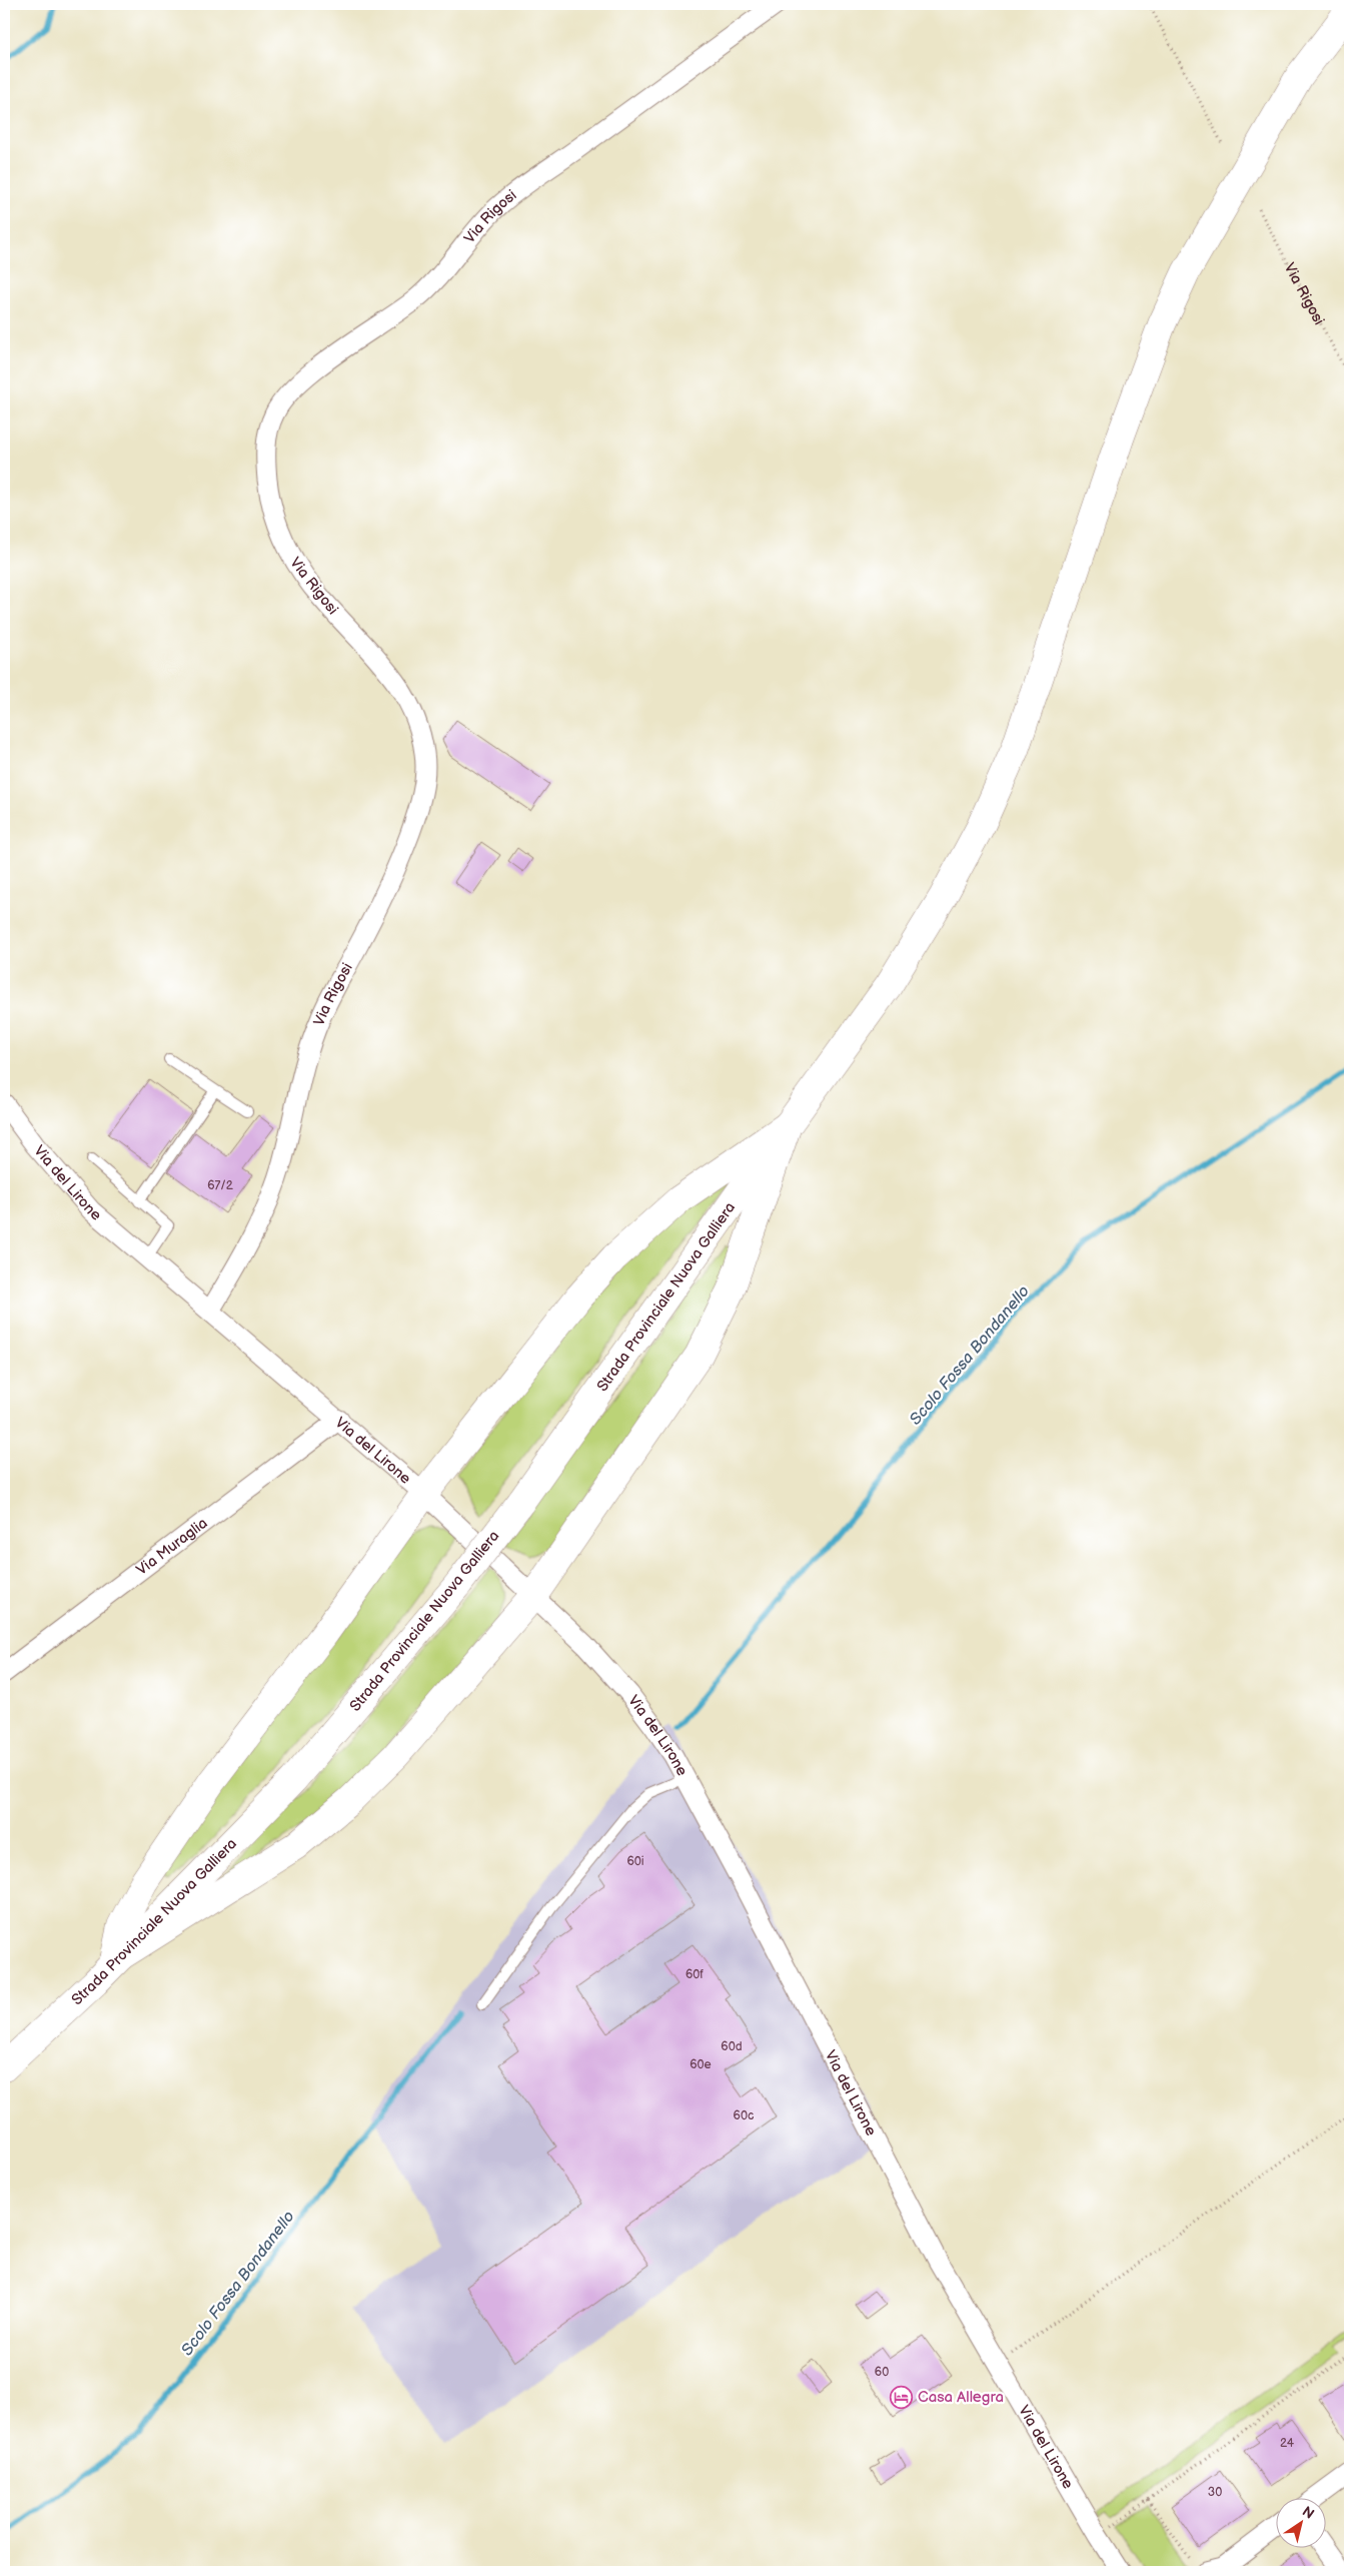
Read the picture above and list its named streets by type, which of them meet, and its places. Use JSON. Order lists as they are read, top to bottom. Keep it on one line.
{"streets":{"main road":["Strada Provinciale Nuova Galliera"],"street":["Via Rigosi","Via del Lirone","Via Muraglia"]},"crossings":[["Via Rigosi","Via del Lirone"],["Via del Lirone","Via Muraglia"]],"water":["Scolo Fossa Bondanello"],"places":{"hotel":["Casa Allegra"]},"house_numbers":["67/2","60i","60f","60d","60e","60c","60","24","30"],"north":"top right"}
